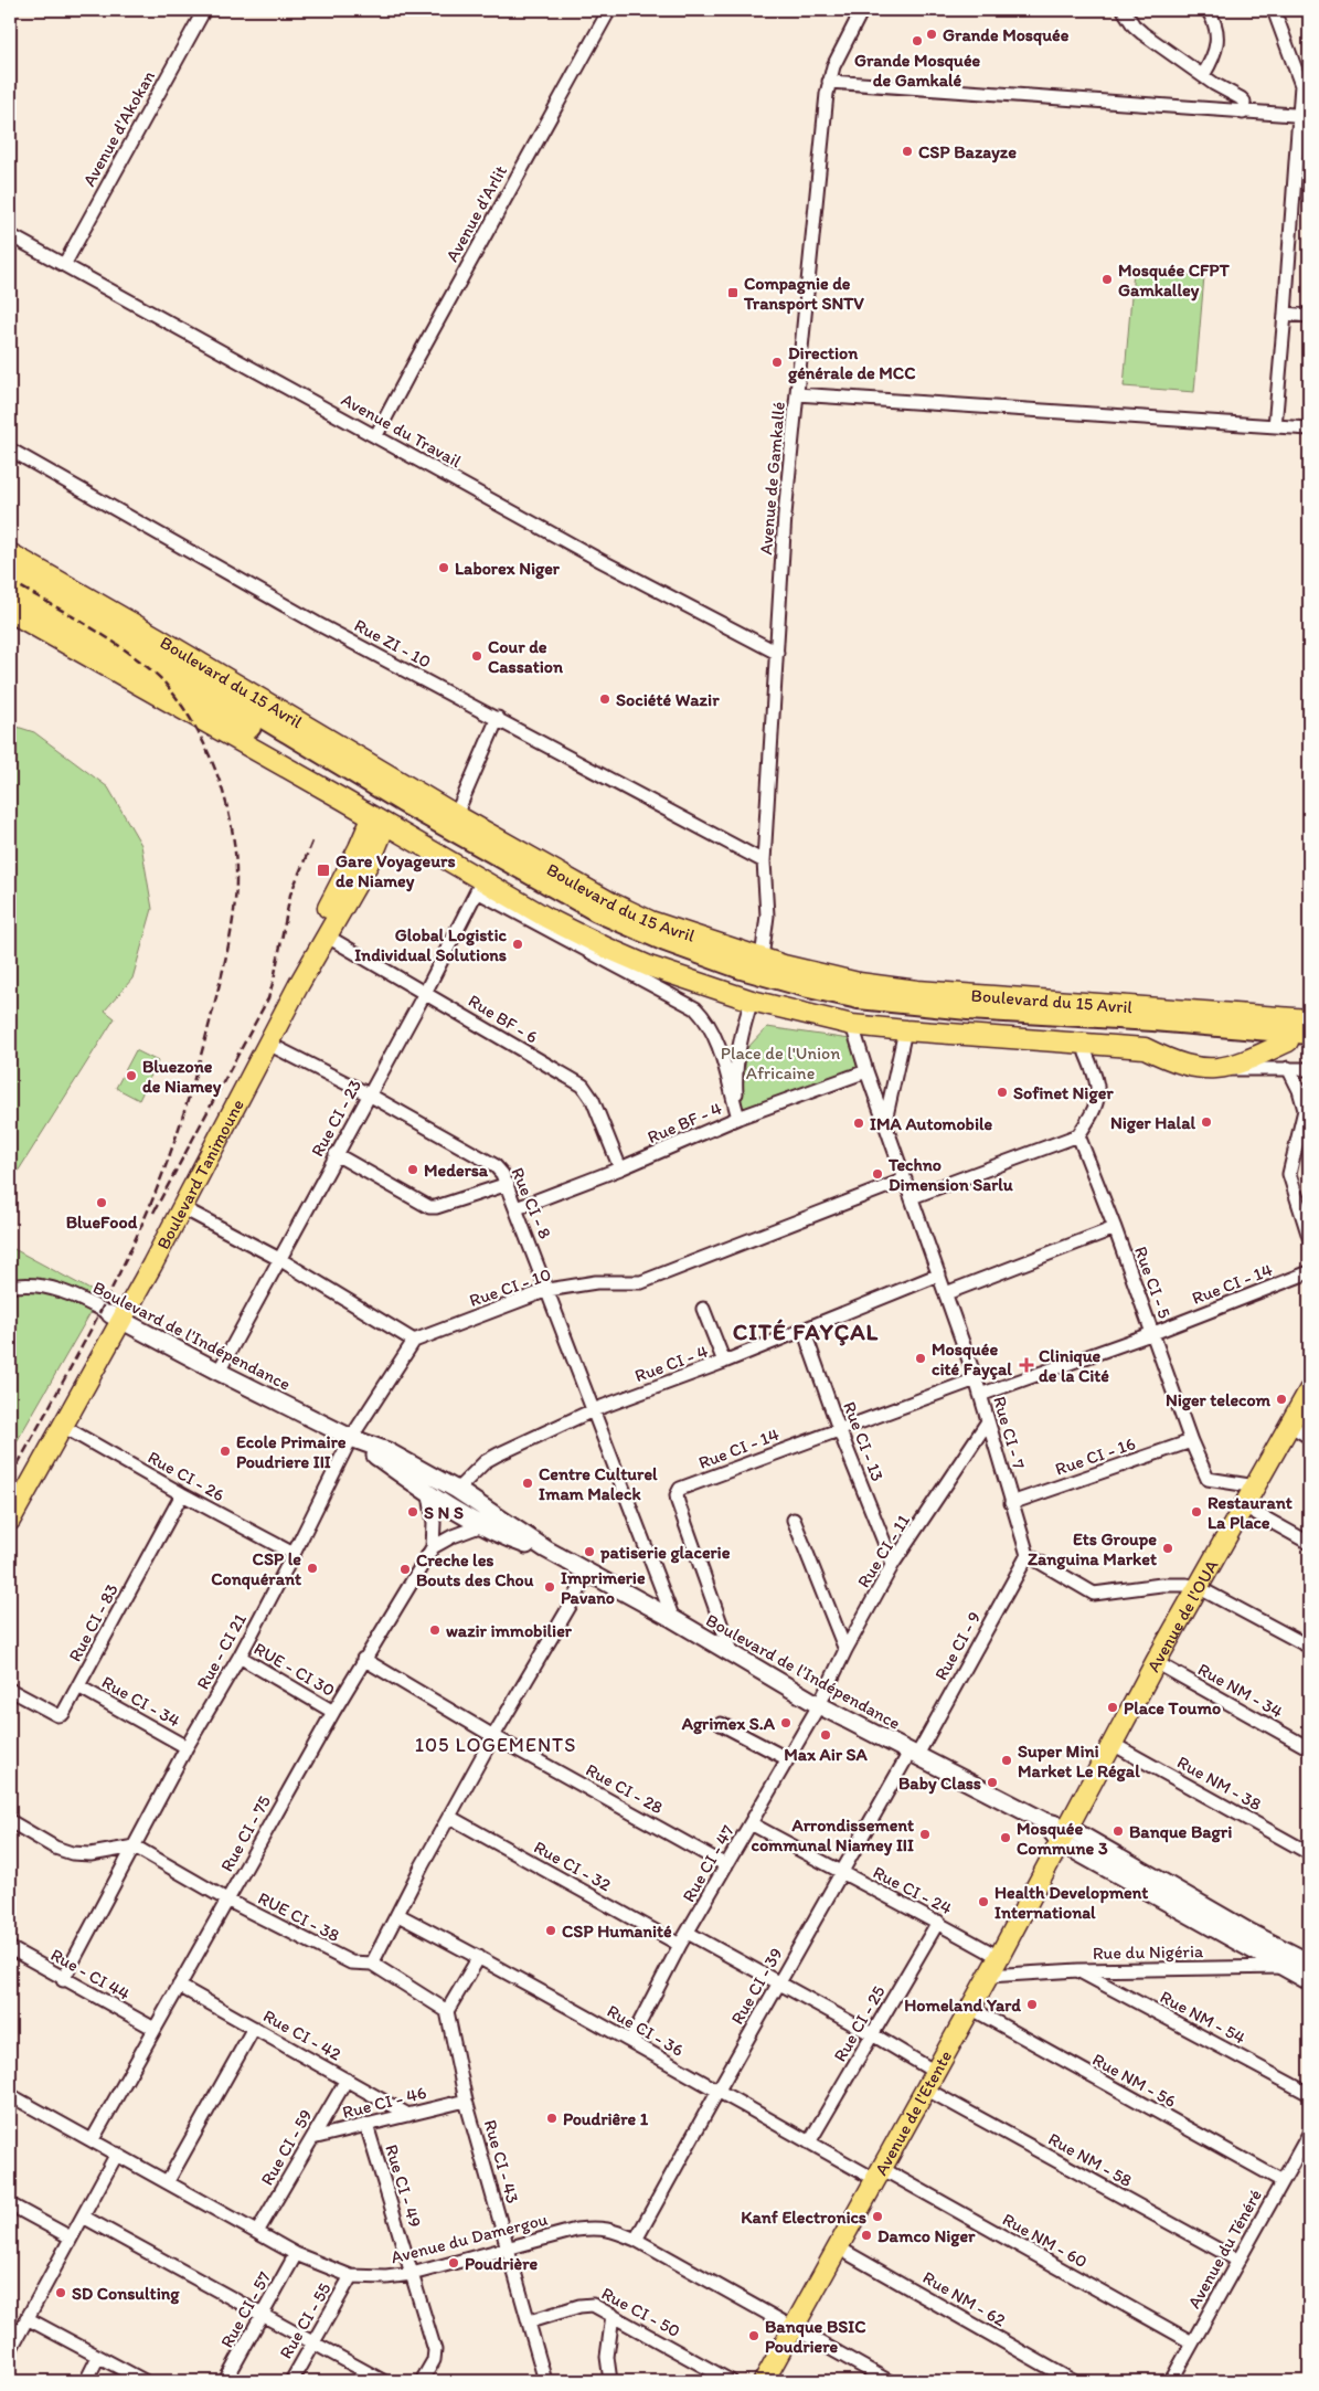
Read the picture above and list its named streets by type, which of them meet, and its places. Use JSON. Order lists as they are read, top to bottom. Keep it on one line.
{"streets":{"highway":["Boulevard du 15 Avril"],"main road":["Boulevard Tanimoune","Boulevard de l'Indépendance","Avenue de l'OUA","Avenue de l'Etente"],"street":["Avenue d'Akokan","Avenue d'Arlit","Avenue du Travail","Avenue de Gamkallé","Rue ZI - 10","Rue BF - 6","Rue CI - 23","Rue BF - 4","Rue CI - 8","Rue CI - 5","Rue CI - 14","Rue CI - 10","Rue CI - 4","Rue CI - 7","Rue CI - 13","Rue CI - 16","Rue CI - 26","Rue CI - 11","Rue CI - 83","Rue CI - 9","Rue - CI 21","RUE - CI 30","Rue NM - 34","Rue CI - 34","Rue NM - 38","Rue CI - 28","Rue CI - 75","Rue CI - 47","Rue CI - 32","Rue CI - 24","RUE CI - 38","Rue du Nigéria","Rue - CI 44","Rue CI - 39","Rue NM - 54","Rue CI - 25","Rue CI - 36","Rue CI - 42","Rue NM - 56","Rue CI - 46","Rue CI - 59","Rue NM - 58","Rue CI - 43","Rue CI - 49","Avenue du Damergou","Rue NM - 60","Avenue du Ténéré","Rue NM - 62","Rue CI - 57","Rue CI - 50","Rue CI - 55"]},"crossings":[["Avenue d'Akokan","Avenue du Travail"],["Avenue d'Arlit","Avenue du Travail"],["Avenue du Travail","Avenue de Gamkallé"],["Avenue de Gamkallé","Rue ZI - 10"],["Avenue de Gamkallé","Boulevard du 15 Avril"],["Boulevard du 15 Avril","Rue CI - 23"],["Boulevard du 15 Avril","Boulevard Tanimoune"],["Boulevard du 15 Avril","Rue CI - 7"],["Rue BF - 6","Rue CI - 23"],["Rue BF - 6","Rue BF - 4"],["Rue BF - 6","Boulevard Tanimoune"],["Rue CI - 23","Rue CI - 8"],["Rue CI - 23","Boulevard de l'Indépendance"],["Rue BF - 4","Rue CI - 8"],["Rue BF - 4","Rue CI - 7"],["Boulevard Tanimoune","Rue CI - 8"],["Boulevard Tanimoune","Boulevard de l'Indépendance"],["Boulevard Tanimoune","Rue CI - 26"],["Rue CI - 8","Rue CI - 10"],["Rue CI - 8","Boulevard de l'Indépendance"],["Rue CI - 8","Rue CI - 4"],["Rue CI - 5","Rue CI - 14"],["Rue CI - 5","Rue CI - 16"],["Rue CI - 5","Avenue de l'OUA"],["Rue CI - 14","Boulevard de l'Indépendance"],["Rue CI - 14","Rue CI - 7"],["Rue CI - 14","Rue CI - 13"],["Rue CI - 10","Rue CI - 7"],["Rue CI - 10","Rue - CI 21"],["Boulevard de l'Indépendance","Rue CI - 4"],["Boulevard de l'Indépendance","Rue CI - 11"],["Boulevard de l'Indépendance","Avenue de l'OUA"],["Boulevard de l'Indépendance","Rue CI - 9"],["Boulevard de l'Indépendance","Rue - CI 21"],["Boulevard de l'Indépendance","Rue CI - 47"],["Boulevard de l'Indépendance","Rue du Nigéria"],["Boulevard de l'Indépendance","Rue CI - 39"],["Boulevard de l'Indépendance","Avenue de l'Etente"],["Rue CI - 4","Rue CI - 7"],["Rue CI - 4","Rue CI - 13"],["Rue CI - 7","Rue CI - 16"],["Rue CI - 7","Rue CI - 11"],["Rue CI - 7","Rue CI - 9"],["Rue CI - 13","Rue CI - 11"],["Rue CI - 26","Rue CI - 83"],["Rue CI - 26","Rue - CI 21"],["Rue CI - 11","Rue CI - 47"],["Avenue de l'OUA","Rue NM - 34"],["Avenue de l'OUA","Rue NM - 38"],["Avenue de l'OUA","Avenue de l'Etente"],["Rue CI - 83","Rue CI - 34"],["Rue CI - 9","Rue CI - 39"],["Rue - CI 21","RUE - CI 30"],["Rue - CI 21","Rue CI - 34"],["Rue - CI 21","RUE CI - 38"],["Rue - CI 21","Rue - CI 44"],["RUE - CI 30","Rue CI - 75"],["Rue CI - 28","Rue CI - 75"],["Rue CI - 28","Rue CI - 47"],["Rue CI - 75","RUE CI - 38"],["Rue CI - 75","Rue - CI 44"],["Rue CI - 75","Rue CI - 42"],["Rue CI - 75","Avenue du Damergou"],["Rue CI - 47","Rue CI - 32"],["Rue CI - 47","Rue CI - 24"],["Rue CI - 47","Rue CI - 36"],["Rue CI - 24","Rue CI - 39"],["Rue CI - 24","Rue CI - 25"],["Rue CI - 24","Avenue de l'Etente"],["RUE CI - 38","Rue CI - 43"],["Rue du Nigéria","Rue NM - 54"],["Rue du Nigéria","Avenue de l'Etente"],["Rue CI - 39","Rue CI - 36"],["Rue CI - 39","Avenue du Damergou"],["Rue CI - 25","Rue CI - 36"],["Rue CI - 36","Avenue de l'Etente"],["Rue CI - 36","Rue NM - 60"],["Rue CI - 42","Rue CI - 46"],["Rue CI - 42","Rue CI - 59"],["Rue NM - 56","Avenue de l'Etente"],["Rue NM - 56","Avenue du Ténéré"],["Rue CI - 46","Rue CI - 59"],["Rue CI - 46","Rue CI - 43"],["Rue CI - 46","Rue CI - 49"],["Avenue de l'Etente","Rue NM - 58"],["Avenue de l'Etente","Avenue du Damergou"],["Avenue de l'Etente","Rue NM - 60"],["Avenue de l'Etente","Rue NM - 62"],["Rue CI - 59","Avenue du Damergou"],["Rue NM - 58","Avenue du Ténéré"],["Rue CI - 43","Avenue du Damergou"],["Rue CI - 43","Rue CI - 50"],["Rue CI - 49","Avenue du Damergou"],["Avenue du Damergou","Rue CI - 57"],["Avenue du Damergou","Rue CI - 55"],["Rue NM - 60","Avenue du Ténéré"]],"districts":["CITÉ FAYÇAL","105 LOGEMENTS"],"parks":["Place de l'Union Africaine"],"places":{"other":["Grande Mosquée","Grande Mosquée de Gamkalé","CSP Bazayze","Mosquée CFPT Gamkalley","Direction générale de MCC","Laborex Niger","Cour de Cassation","Société Wazir","Global Logistic Individual Solutions","Bluezone de Niamey","Sofinet Niger","Niger Halal","IMA Automobile","Medersa","Techno Dimension Sarlu","BlueFood","Mosquée cité Fayçal","Niger telecom","Ecole Primaire Poudriere III","Centre Culturel Imam Maleck","S N S","Restaurant La Place","Ets Groupe Zanguina Market","patiserie glacerie","CSP le Conquérant","Creche les Bouts des Chou","Imprimerie Pavano","wazir immobilier","Place Toumo","Agrimex S.A","Max Air SA","Super Mini Market Le Régal","Baby Class","Banque Bagri","Arrondissement communal Niamey III","Mosquée Commune 3","Health Development International","CSP Humanité","Homeland Yard","Poudriêre 1","Kanf Electronics","Damco Niger","Poudrière","SD Consulting","Banque BSIC Poudriere"],"transit":["Compagnie de Transport SNTV","Gare Voyageurs de Niamey"],"health":["Clinique de la Cité"]}}
